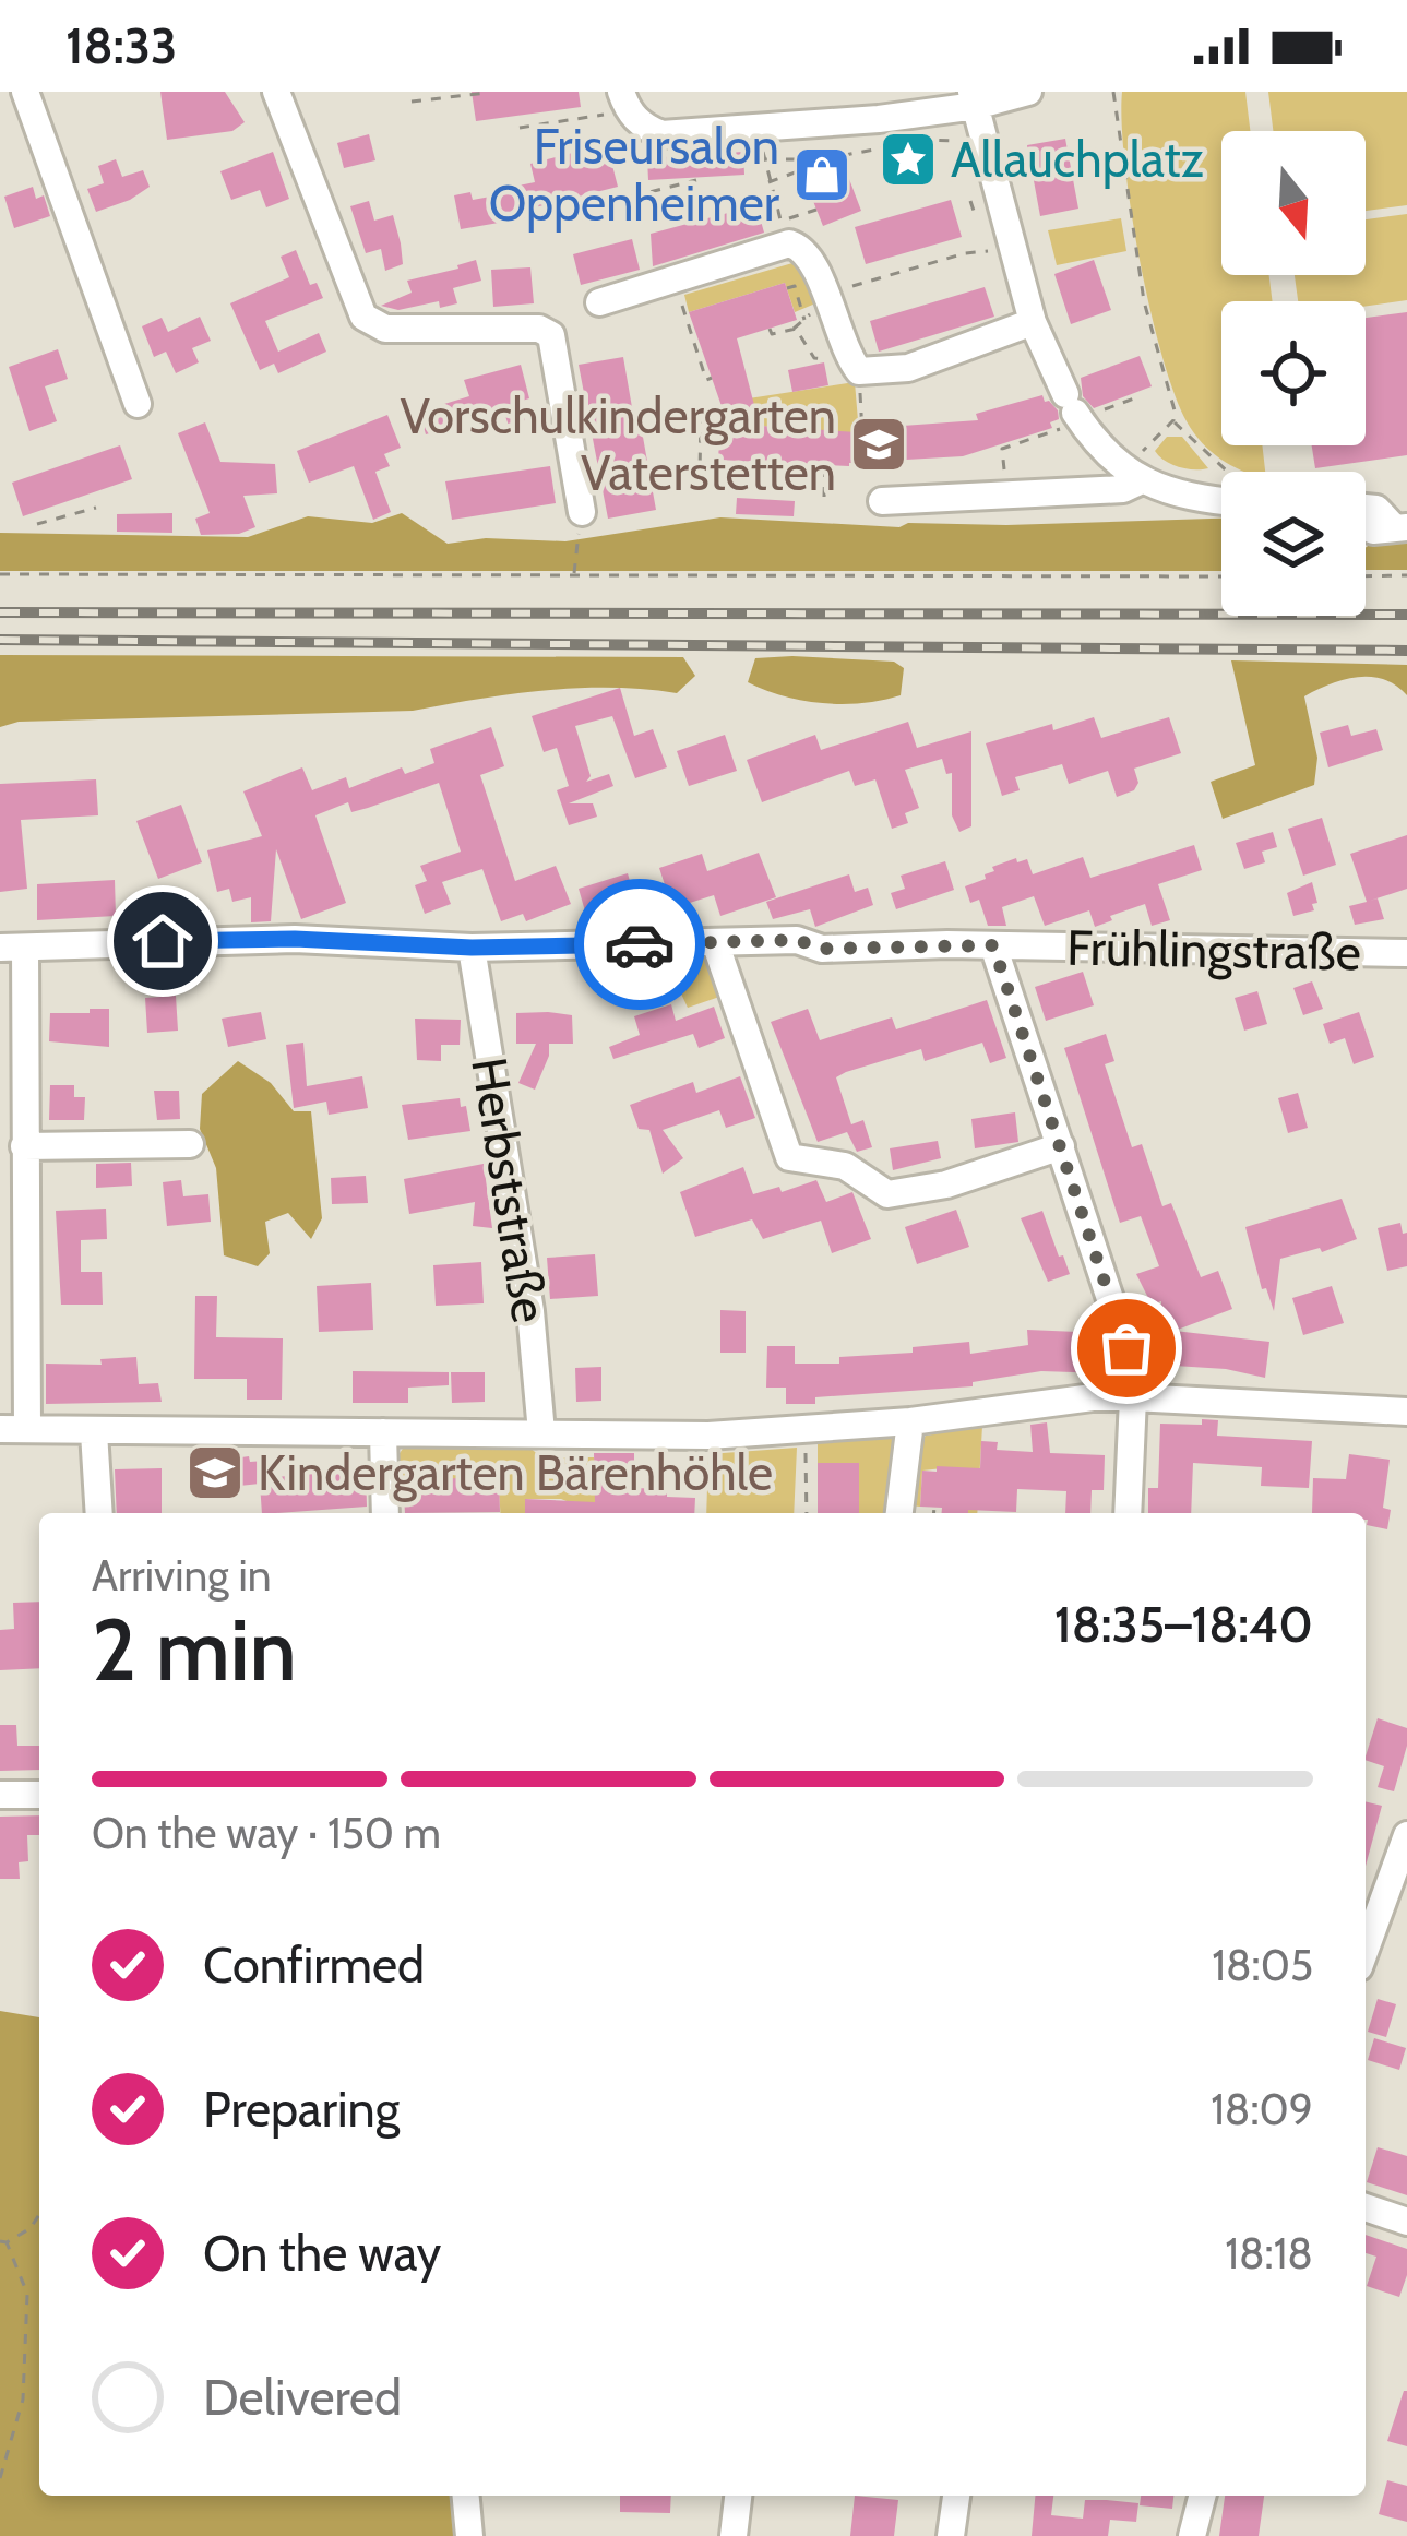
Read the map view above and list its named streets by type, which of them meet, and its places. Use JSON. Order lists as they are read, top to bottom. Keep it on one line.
{"streets":{"street":["Frühlingstraße","Herbststraße"]},"crossings":[["Frühlingstraße","Herbststraße"]],"places":{"place":["Allauchplatz"],"shop":["Friseursalon Oppenheimer"],"school or university":["Vorschulkindergarten Vaterstetten","Kindergarten Bärenhöhle"]},"north":"bottom","page":{"status":"18:33","heading":["2 min","Arriving in","18:35–18:40"],"bar":"On the way · 150 m","list":[["Confirmed","18:05"],["Preparing","18:09"],["On the way","18:18"],"Delivered"]}}
